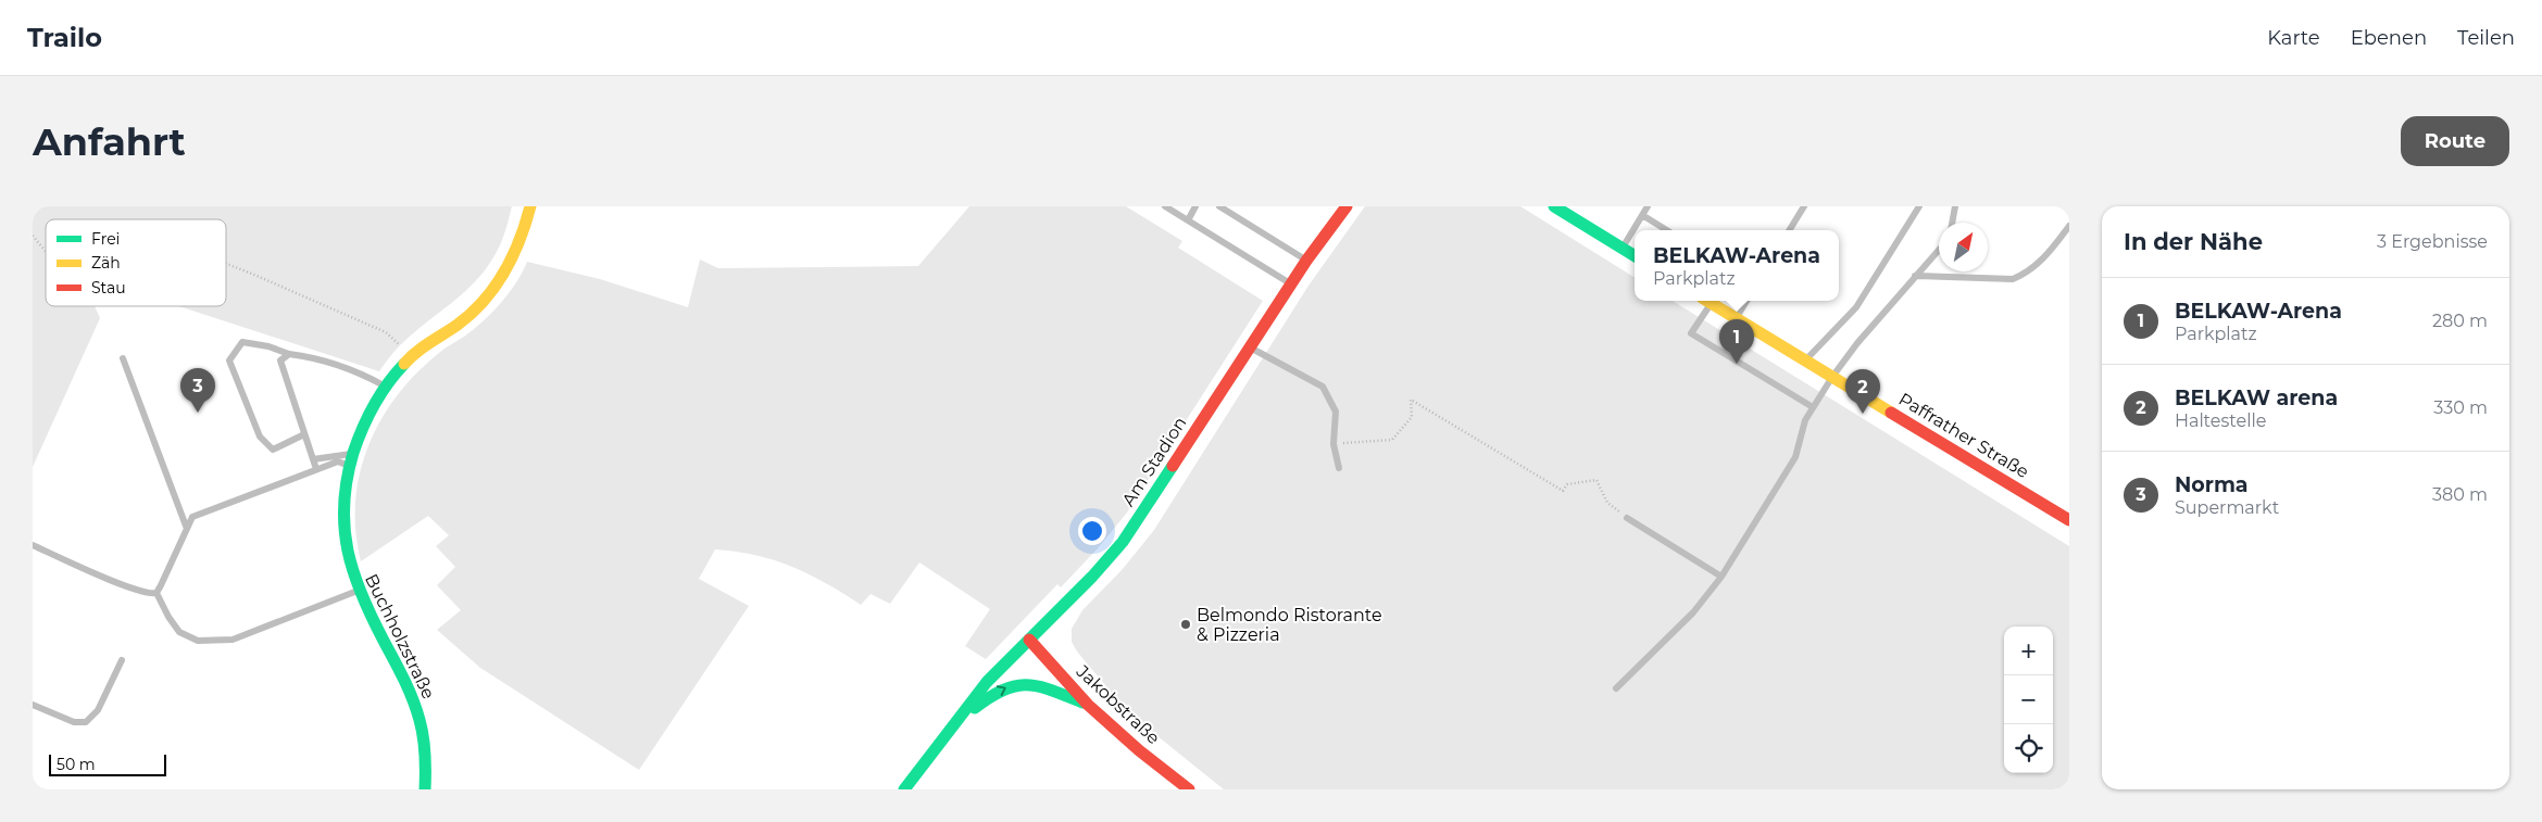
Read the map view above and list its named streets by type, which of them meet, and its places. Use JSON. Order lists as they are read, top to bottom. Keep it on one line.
{"streets":{"street":["Paffrather Straße","Am Stadion","Buchholzstraße","Jakobstraße"]},"crossings":[["Am Stadion","Jakobstraße"]],"places":["Belmondo Ristorante & Pizzeria"],"legend":["Frei","Zäh","Stau"],"scale_bar":"50 m","north":"top right","page":{"header":"Trailo","nav":["Karte","Ebenen","Teilen"],"buttons":"Route","title":"Anfahrt","heading":["In der Nähe","3 Ergebnisse"],"popup":["BELKAW-Arena","Parkplatz"],"list":[{"mark":"1","name":"BELKAW-Arena","note":"Parkplatz","value":"280 m"},{"mark":"2","name":"BELKAW arena","note":"Haltestelle","value":"330 m"},{"mark":"3","name":"Norma","note":"Supermarkt","value":"380 m"}],"pins":["1","3","2"],"map_buttons":["+","−"],"scale":"50 m"}}
